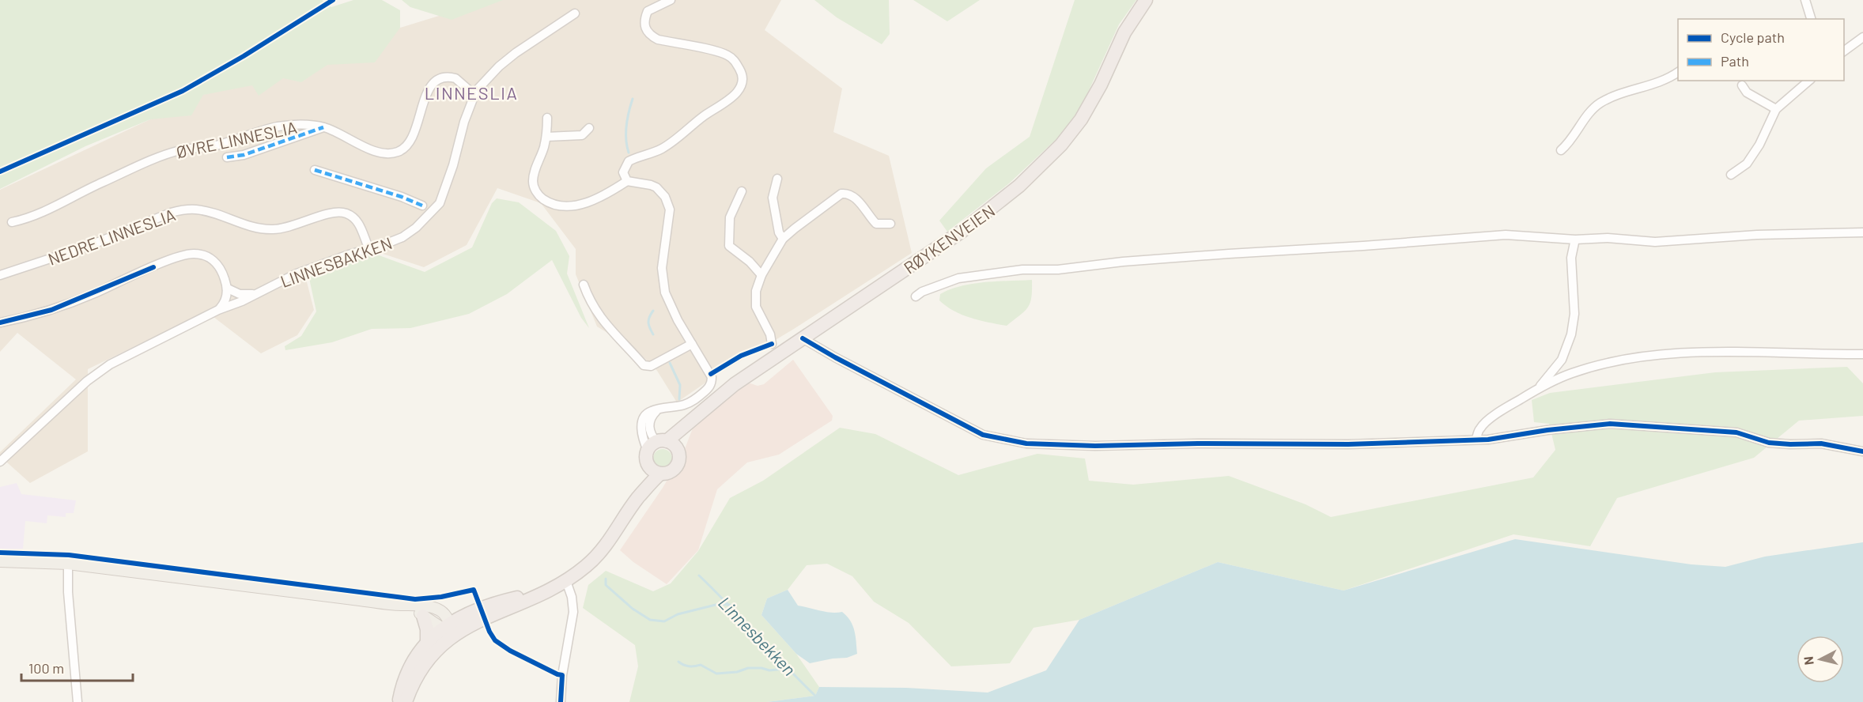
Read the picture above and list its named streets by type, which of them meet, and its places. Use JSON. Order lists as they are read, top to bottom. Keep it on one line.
{"streets":{"highway":["RØYKENVEIEN"],"street":["ØVRE LINNESLIA","NEDRE LINNESLIA","LINNESBAKKEN"]},"crossings":[["ØVRE LINNESLIA","LINNESBAKKEN"],["NEDRE LINNESLIA","LINNESBAKKEN"]],"districts":["LINNESLIA"],"water":["Linnesbekken"],"legend":["Cycle path","Path"],"scale_bar":"100 m","north":"left"}
